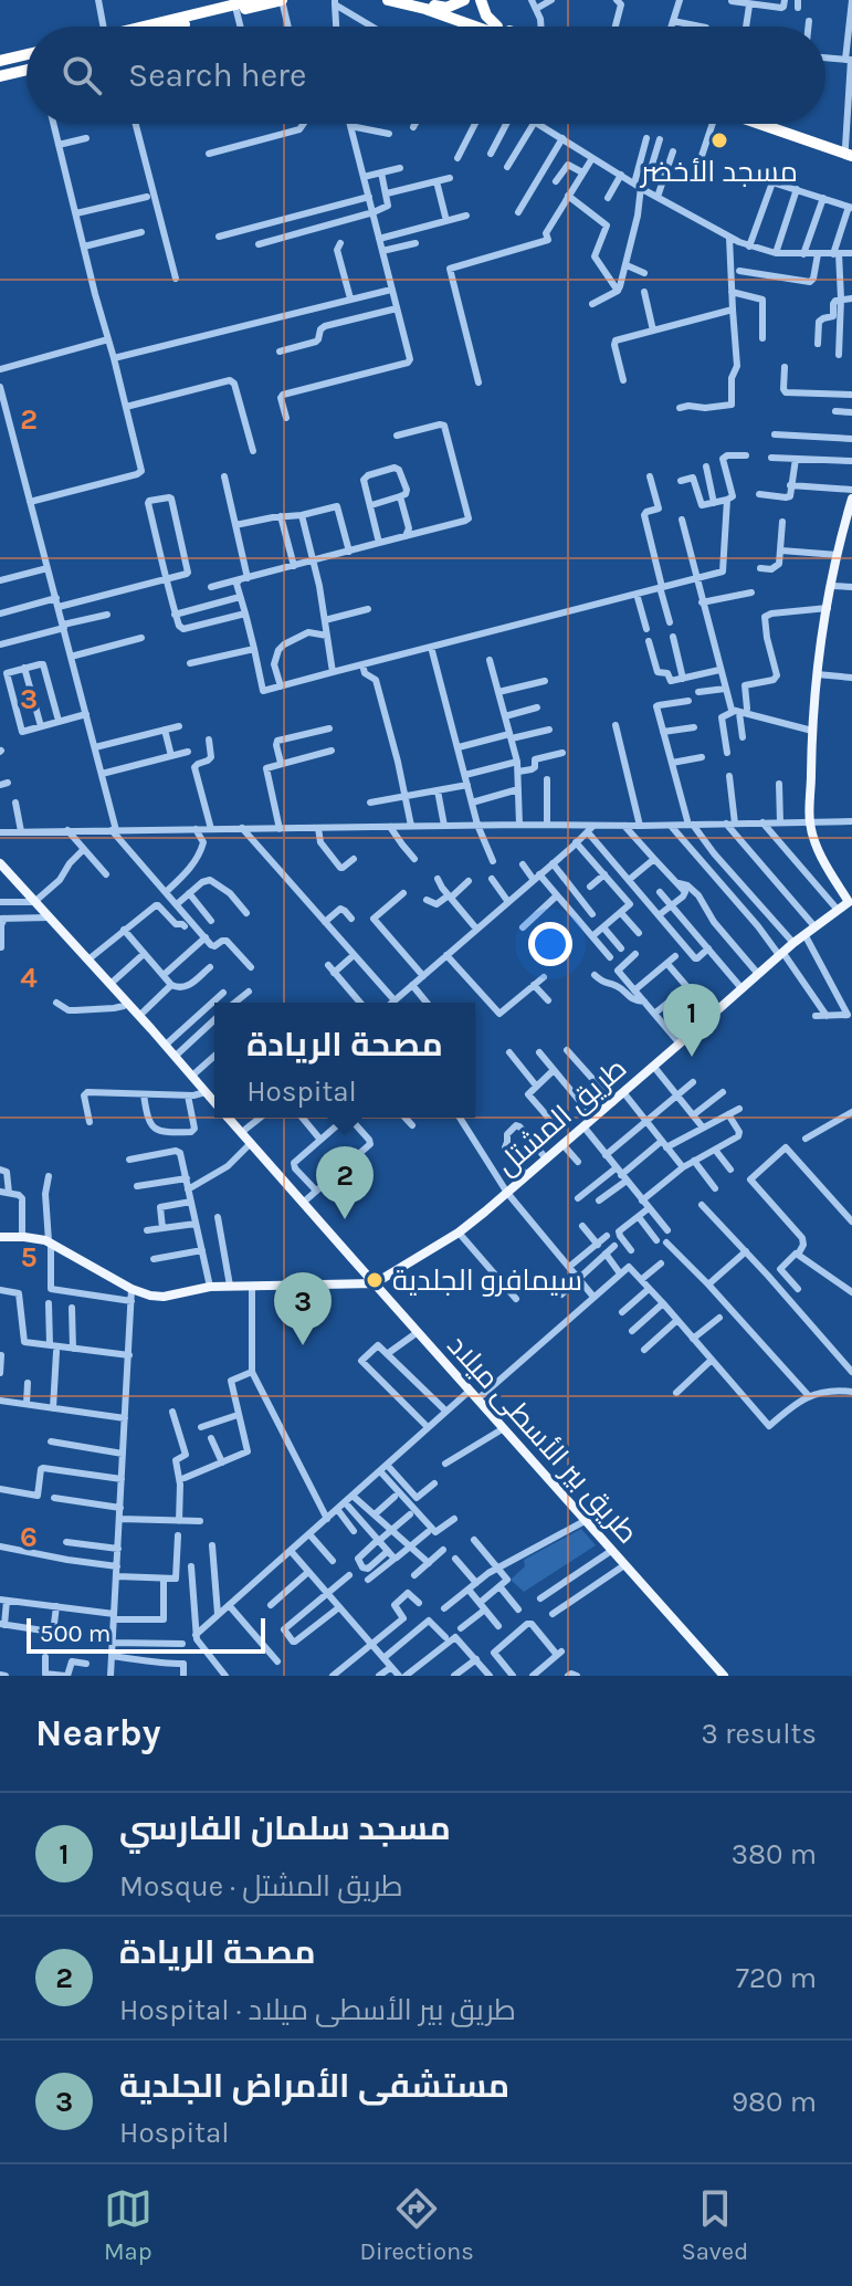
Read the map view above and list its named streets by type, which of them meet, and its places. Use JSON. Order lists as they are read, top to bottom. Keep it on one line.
{"streets":{"main road":["طريق المشتل","طريق بير الأسطى ميلاد"]},"crossings":[["طريق المشتل","طريق بير الأسطى ميلاد"]],"places":["مسجد الأخضر","سيمافرو الجلدية"],"scale_bar":"500 m","page":{"search":"Search here","pins":["1","2","3"],"popup":["مصحة الريادة","Hospital"],"scale":"500 m","heading":["Nearby","3 results"],"list":[{"mark":"1","name":"مسجد سلمان الفارسي","note":"Mosque · طريق المشتل","value":"380 m"},{"mark":"2","name":"مصحة الريادة","note":"Hospital · طريق بير الأسطى ميلاد","value":"720 m"},{"mark":"3","name":"مستشفى الأمراض الجلدية","note":"Hospital","value":"980 m"}],"nav":["Map","Directions","Saved"]},"grid":{"rows":["2","3","4","5","6"]}}
